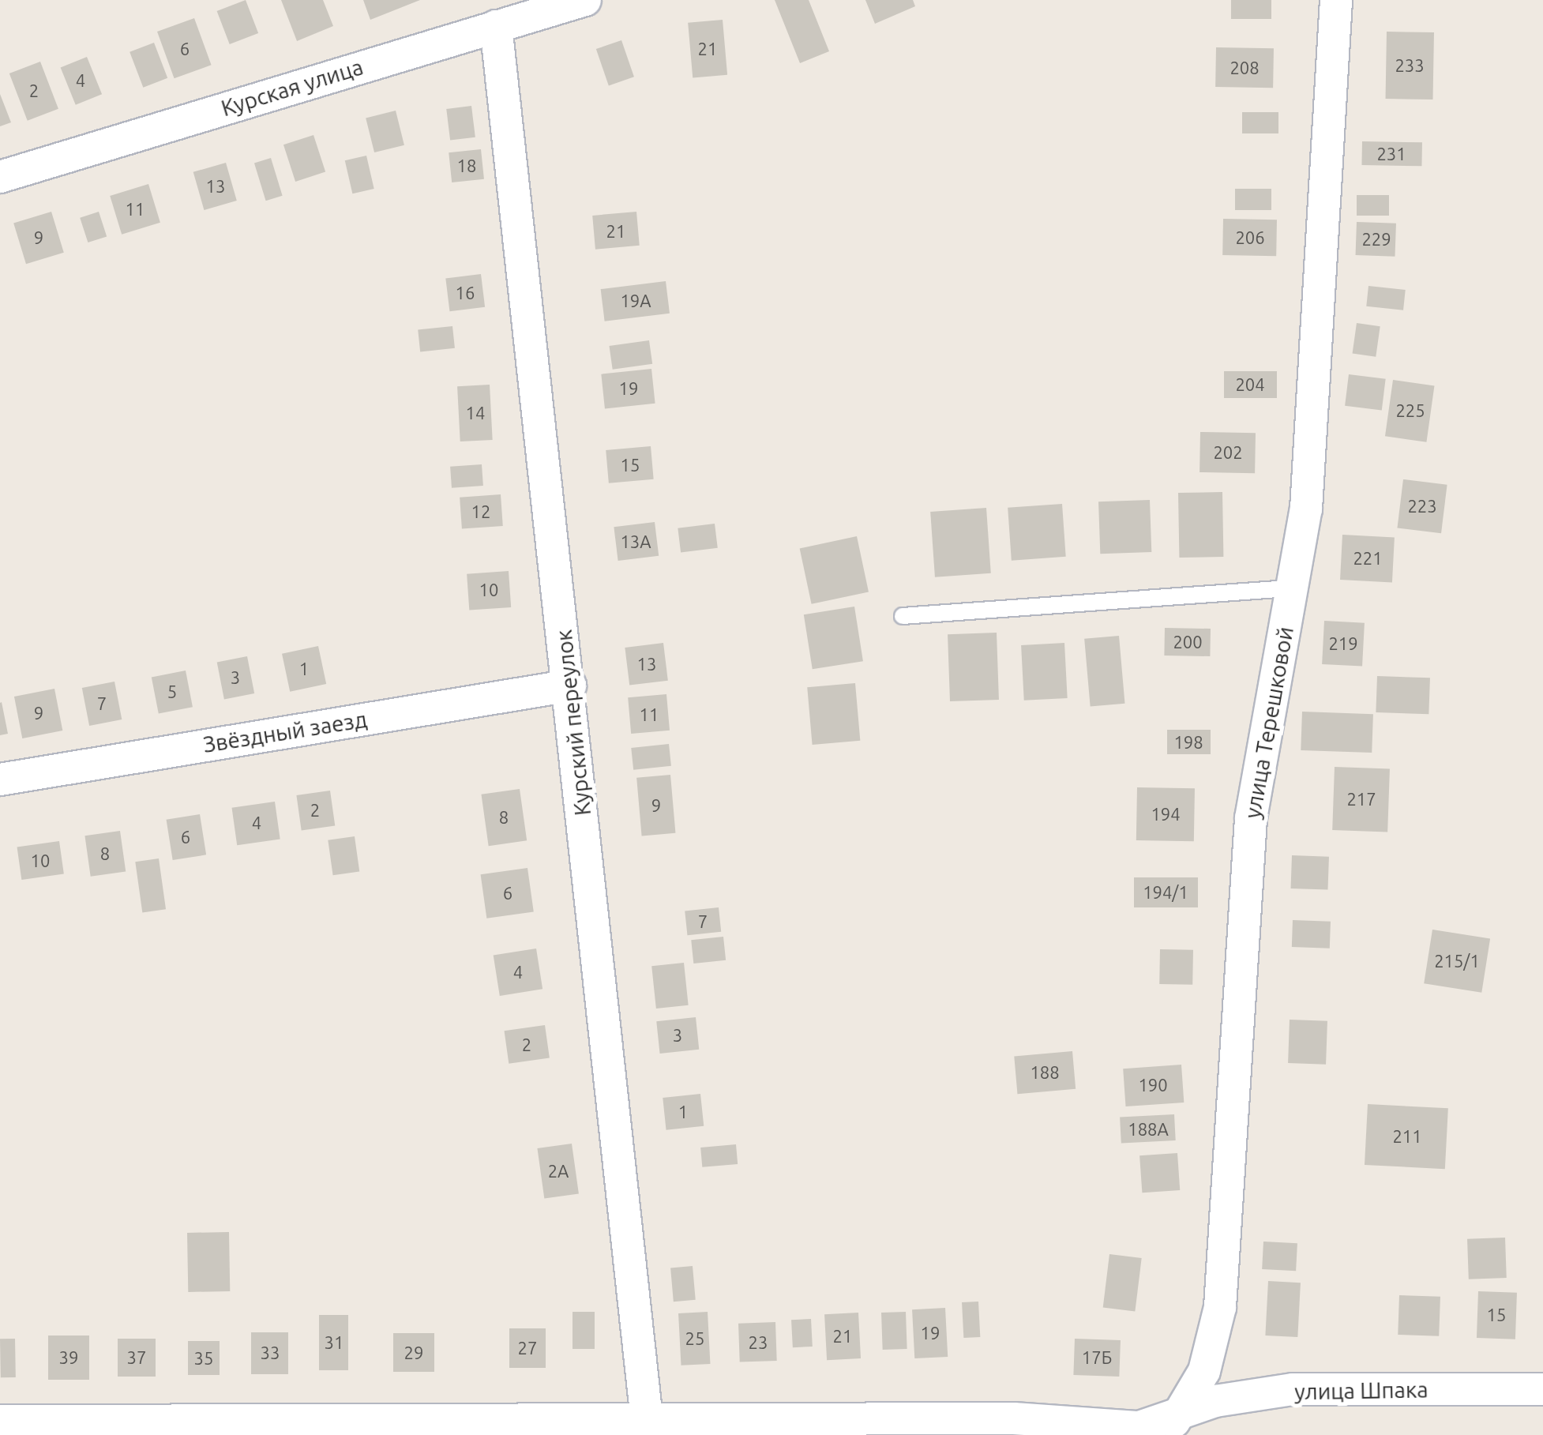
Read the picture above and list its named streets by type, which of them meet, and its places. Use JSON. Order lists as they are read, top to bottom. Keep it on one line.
{"streets":{"street":["Курская улица","Курский переулок","улица Терешковой","Звёздный заезд","улица Шпака"]},"crossings":[["Курская улица","Курский переулок"],["Курский переулок","Звёздный заезд"],["Курский переулок","улица Шпака"],["улица Терешковой","улица Шпака"]],"house_numbers":["6","21","233","208","4","2","231","18","13","11","21","9","206","229","16","19А","204","19","225","14","202","15","223","12","13А","221","10","200","219","13","1","3","5","7","9","11","198","217","9","2","194","8","4","6","8","10","194/1","6","7","215/1","4","3","2","188","190","1","188А","211","2А","15","19","21","25","31","23","27","33","29","39","37","17Б","35"]}
